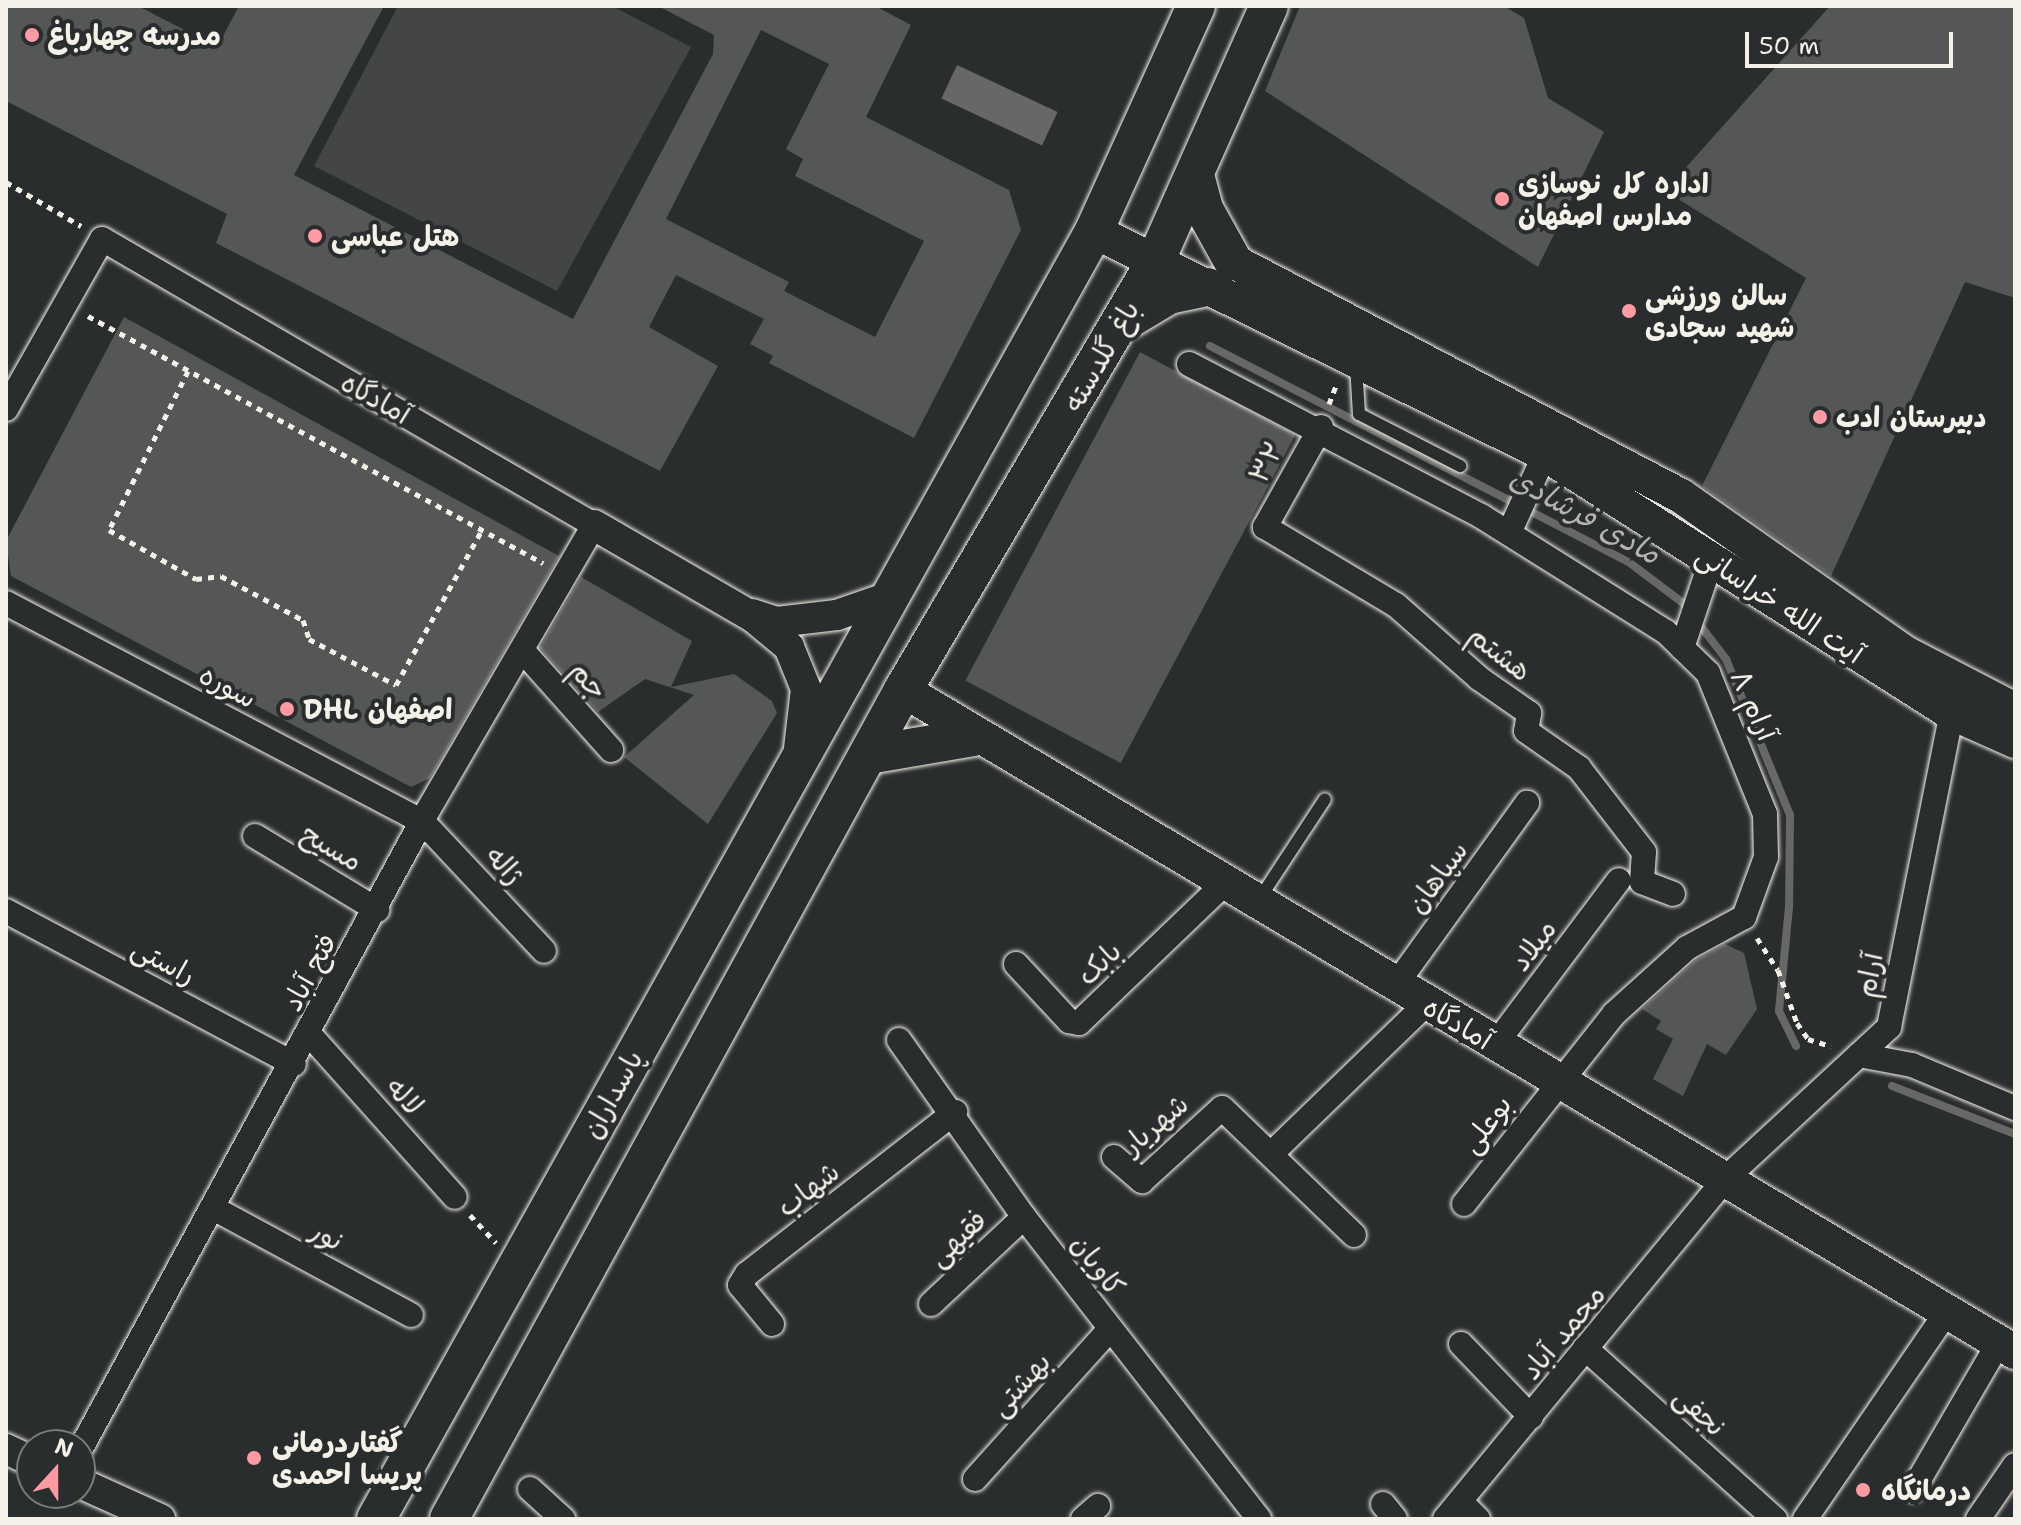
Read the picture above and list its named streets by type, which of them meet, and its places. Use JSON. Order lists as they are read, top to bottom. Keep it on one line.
{"streets":{"main road":["باغ گلدسته","آمادگاه","آیت الله خراسانی","پاسداران"],"street":["۳۲","هشتم","جم","سوره","۸ آرام","مسیح","ژاله","سپاهان","میلاد","راستی","بابک","فتح آباد","آرام","لاله","شهریار","بوعلی","شهاب","نور","فقیهی","کاویان","محمد آباد","بهشتی","نجفی"]},"crossings":[["باغ گلدسته","آمادگاه"],["آمادگاه","سپاهان"],["آمادگاه","میلاد"],["آمادگاه","بابک"],["آمادگاه","فتح آباد"],["آمادگاه","آرام"],["آمادگاه","پاسداران"],["آمادگاه","بوعلی"],["آمادگاه","محمد آباد"],["۳۲","هشتم"],["۳۲","۸ آرام"],["آیت الله خراسانی","آرام"],["جم","فتح آباد"],["سوره","ژاله"],["سوره","فتح آباد"],["مسیح","فتح آباد"],["ژاله","فتح آباد"],["راستی","فتح آباد"],["فتح آباد","لاله"],["فتح آباد","نور"],["آرام","محمد آباد"],["شهاب","کاویان"],["فقیهی","کاویان"],["کاویان","بهشتی"],["محمد آباد","نجفی"]],"water":["مادی فرشادی"],"places":["مدرسه چهارباغ","اداره کل نوسازی مدارس اصفهان","هتل عباسی","سالن ورزشی شهید سجادی","دبیرستان ادب","DHL اصفهان","گفتاردرمانی پریسا احمدی","درمانگاه"],"scale_bar":"50 m","north":"top"}
